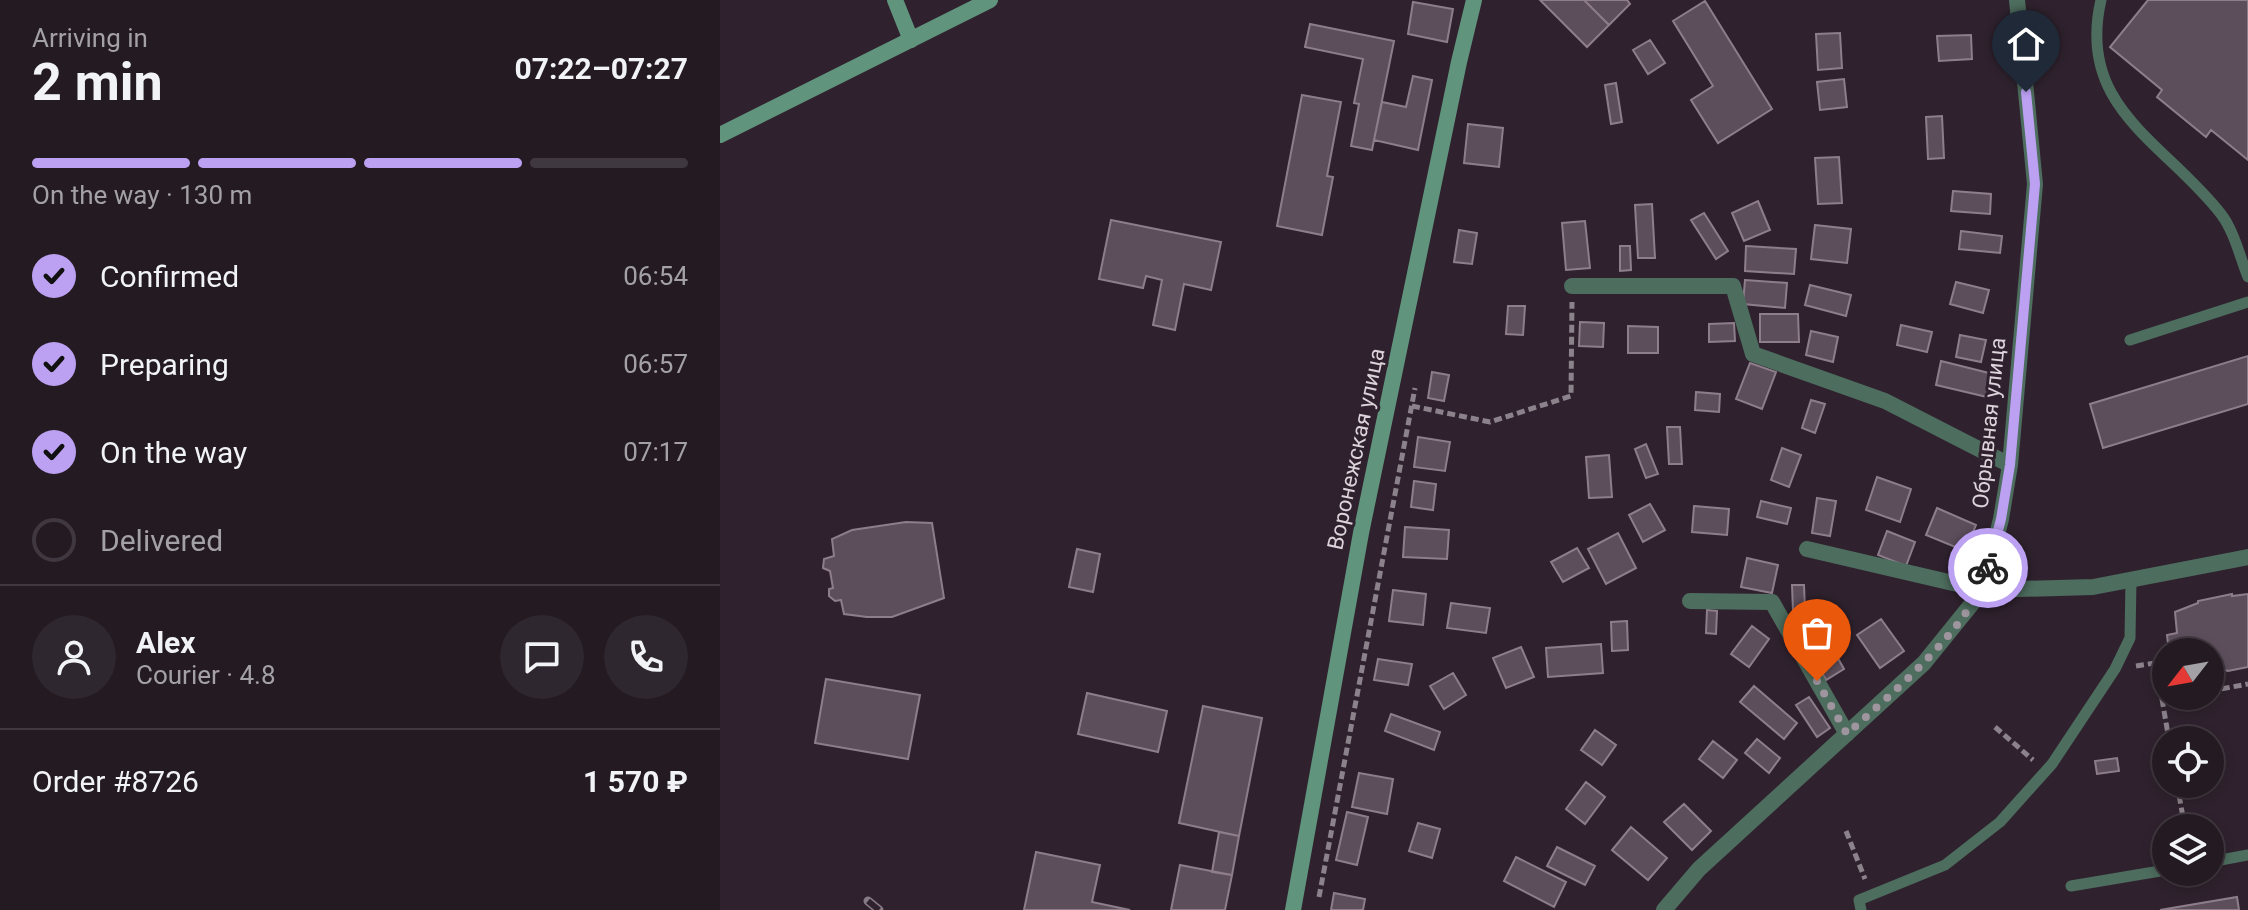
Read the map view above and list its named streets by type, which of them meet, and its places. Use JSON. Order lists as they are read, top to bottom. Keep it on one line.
{"streets":{"street":["Обрывная улица","Воронежская улица"]},"north":"bottom left","page":{"heading":["2 min","Arriving in","07:22–07:27"],"panel":["Alex","Courier · 4.8","Order #8726","1 570 ₽"],"bar":"On the way · 130 m","list":[["Confirmed","06:54"],["Preparing","06:57"],["On the way","07:17"],"Delivered"]}}
